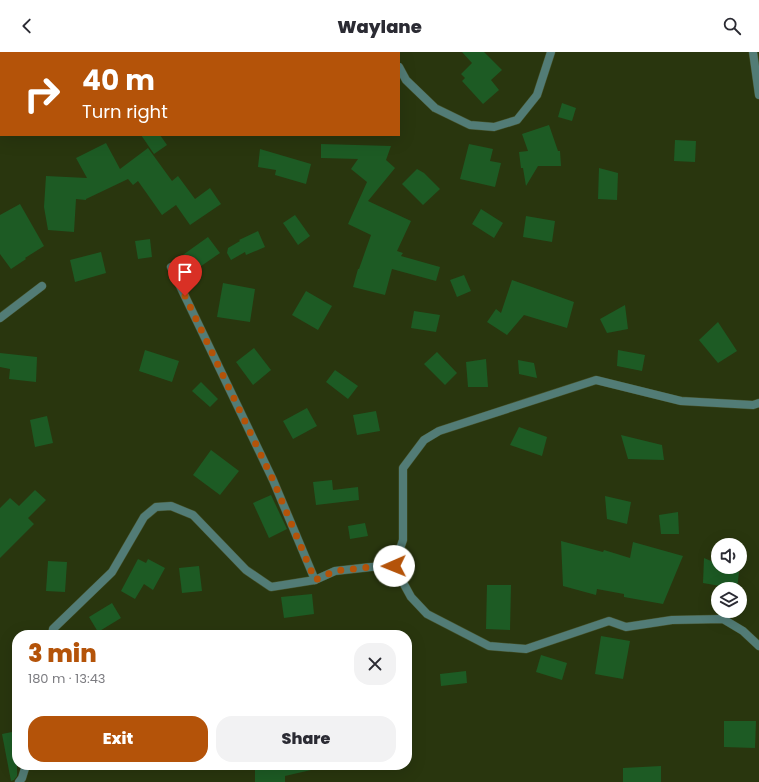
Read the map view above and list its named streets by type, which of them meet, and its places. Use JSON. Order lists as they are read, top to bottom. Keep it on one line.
{"page":{"header":"Waylane","turn":["40 m","Turn right"],"heading":["3 min","180 m · 13:43"],"buttons":["Exit","Share"]}}
